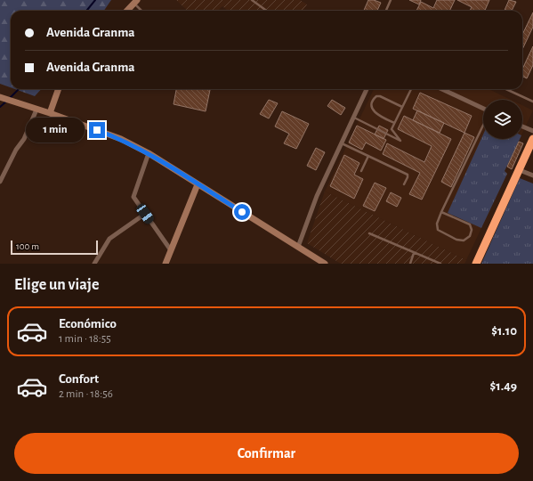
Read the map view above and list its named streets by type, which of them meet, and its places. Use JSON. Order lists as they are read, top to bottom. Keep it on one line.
{"scale_bar":"100 m","page":{"banner":["Avenida Granma","Avenida Granma"],"bubble":"1 min","scale":"100 m","heading":"Elige un viaje","list":[{"name":"Económico","note":"1 min · 18:55","value":"$1.10"},{"name":"Confort","note":"2 min · 18:56","value":"$1.49"}],"buttons":"Confirmar"}}
